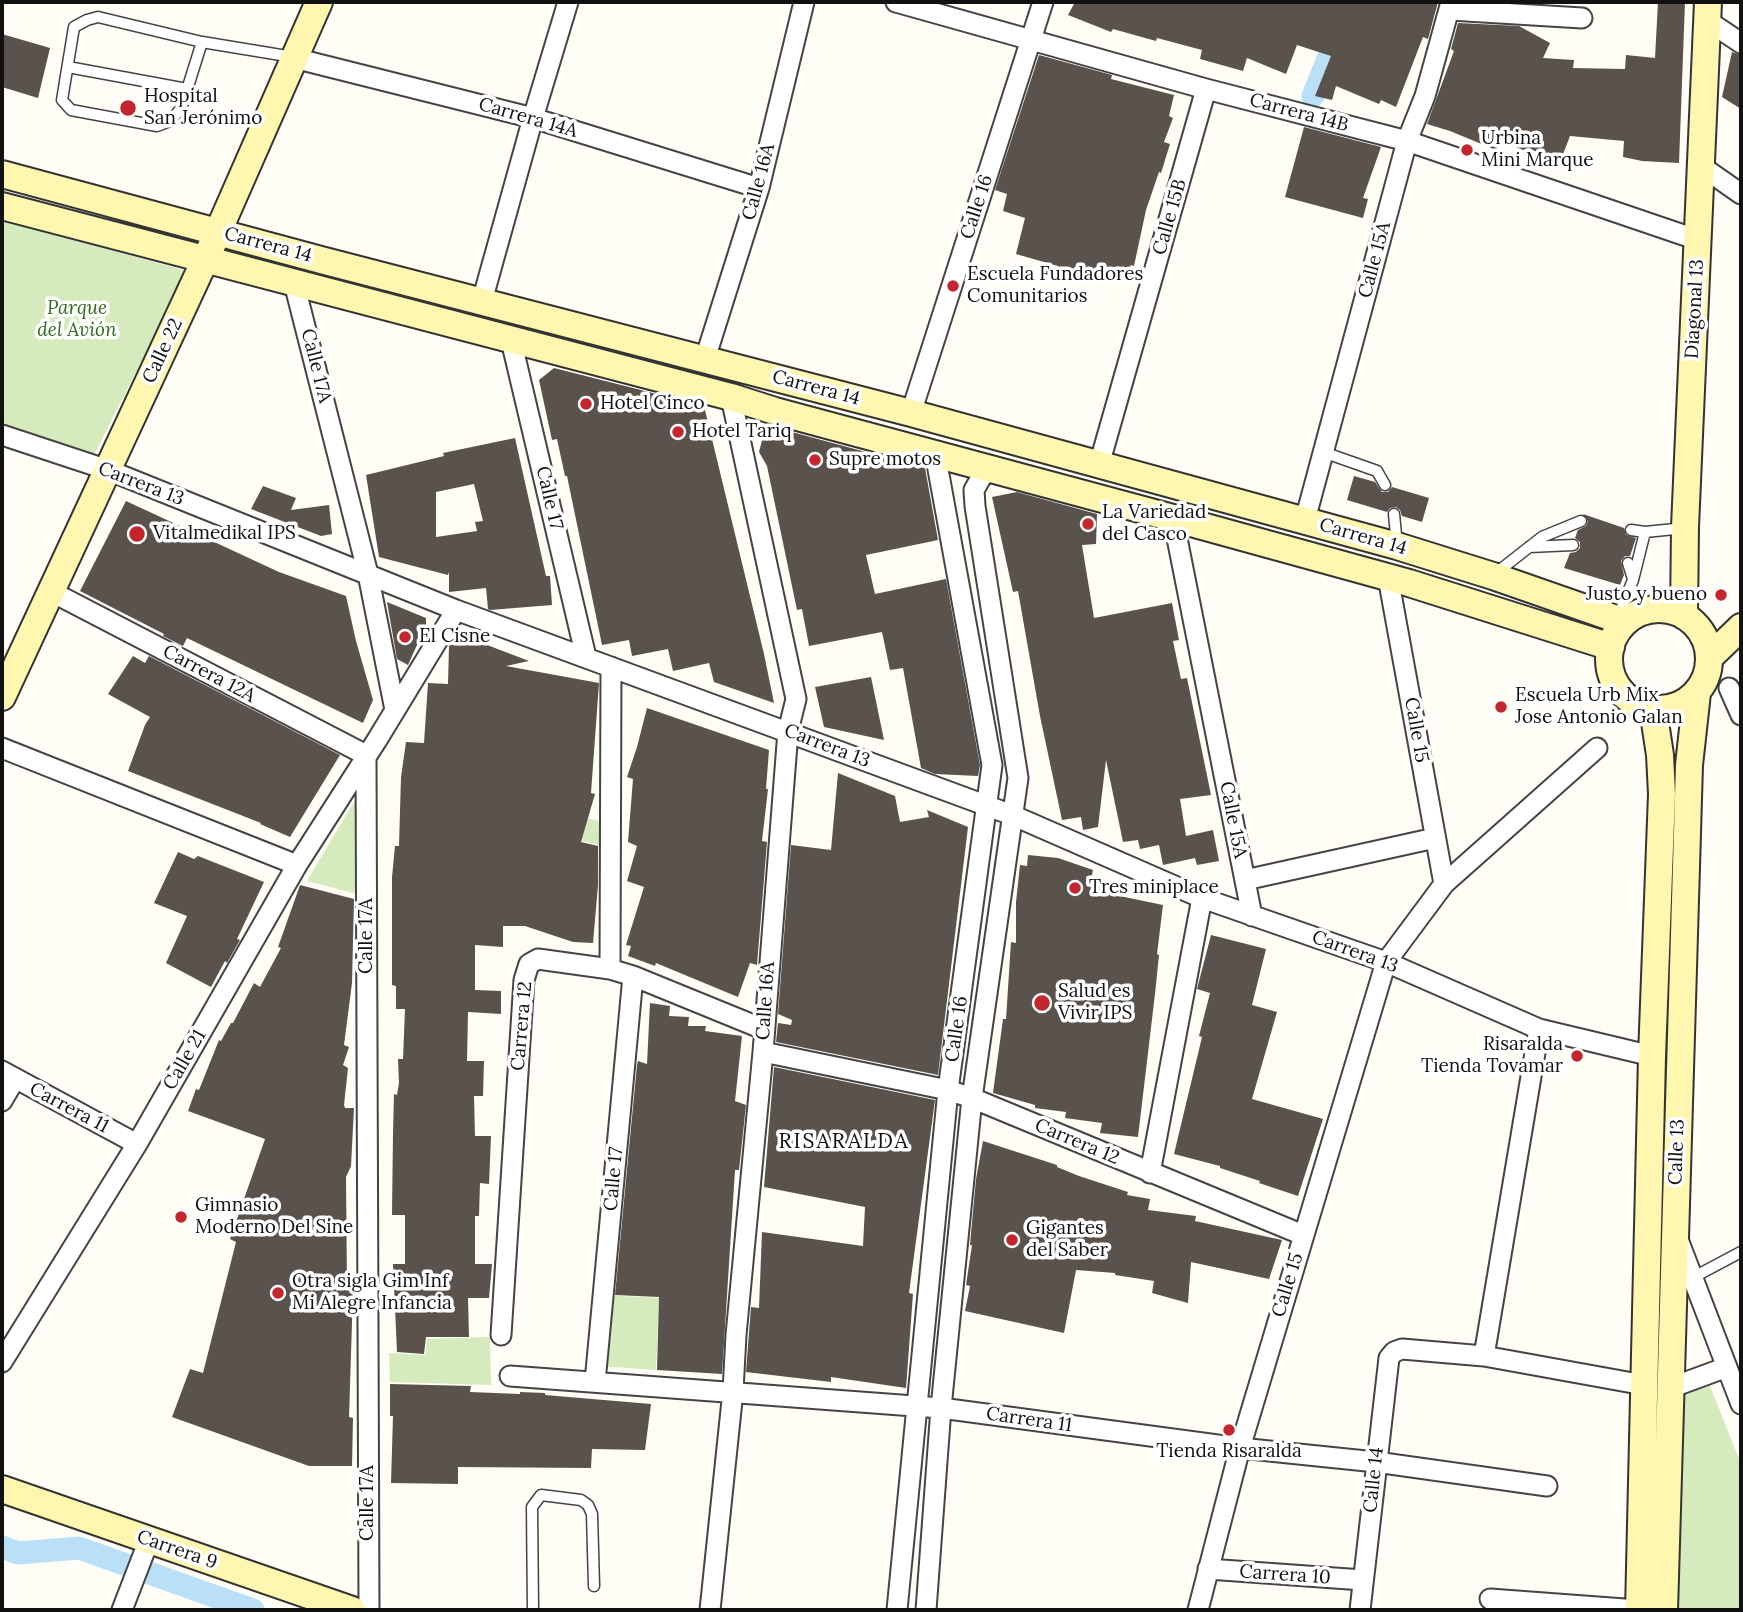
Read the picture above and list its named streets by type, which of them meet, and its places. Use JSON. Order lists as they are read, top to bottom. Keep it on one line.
{"streets":{"main road":["Carrera 14","Diagonal 13","Calle 22","Calle 13","Carrera 9"],"street":["Carrera 14B","Carrera 14A","Calle 16A","Calle 16","Calle 15B","Calle 15A","Calle 17A","Carrera 13","Calle 17","Carrera 12A","Calle 15","Carrera 12","Calle 21","Carrera 11","Calle 14","Carrera 10"]},"crossings":[["Carrera 14B","Calle 16"],["Carrera 14B","Calle 15B"],["Carrera 14B","Calle 15A"],["Carrera 14B","Diagonal 13"],["Carrera 14A","Calle 16A"],["Carrera 14A","Calle 22"],["Calle 16A","Carrera 14"],["Calle 16A","Carrera 13"],["Calle 16A","Carrera 12"],["Calle 16A","Carrera 11"],["Calle 16","Carrera 14"],["Calle 16","Carrera 13"],["Calle 16","Carrera 12"],["Calle 16","Carrera 11"],["Calle 15B","Carrera 14"],["Carrera 14","Calle 15A"],["Carrera 14","Diagonal 13"],["Carrera 14","Calle 22"],["Carrera 14","Calle 17A"],["Carrera 14","Calle 17"],["Carrera 14","Calle 15"],["Carrera 14","Calle 13"],["Calle 15A","Carrera 13"],["Diagonal 13","Calle 13"],["Calle 22","Carrera 13"],["Calle 22","Carrera 12A"],["Calle 17A","Carrera 13"],["Calle 17A","Carrera 12A"],["Calle 17A","Calle 21"],["Calle 17A","Carrera 9"],["Carrera 13","Calle 17"],["Carrera 13","Calle 15"],["Carrera 13","Calle 13"],["Calle 17","Carrera 12"],["Calle 17","Carrera 11"],["Carrera 12A","Calle 21"],["Calle 15","Carrera 12"],["Calle 15","Carrera 11"],["Calle 15","Carrera 10"],["Calle 21","Carrera 11"],["Carrera 11","Calle 14"],["Calle 14","Carrera 10"]],"districts":["RISARALDA"],"parks":["Parque del Avión"],"places":["Hospital San Jerónimo","Urbina Mini Marque","Escuela Fundadores Comunitarios","Hotel Cinco","Hotel Tariq","Supre motos","La Variedad del Casco","Vitalmedikal IPS","Justo y bueno","El Cisne","Escuela Urb Mix Jose Antonio Galan","Tres miniplace","Salud es Vivir IPS","Risaralda Tienda Tovamar","Gimnasio Moderno Del Sine","Gigantes del Saber","Otra sigla Gim Inf Mi Alegre Infancia","Tienda Risaralda"]}
